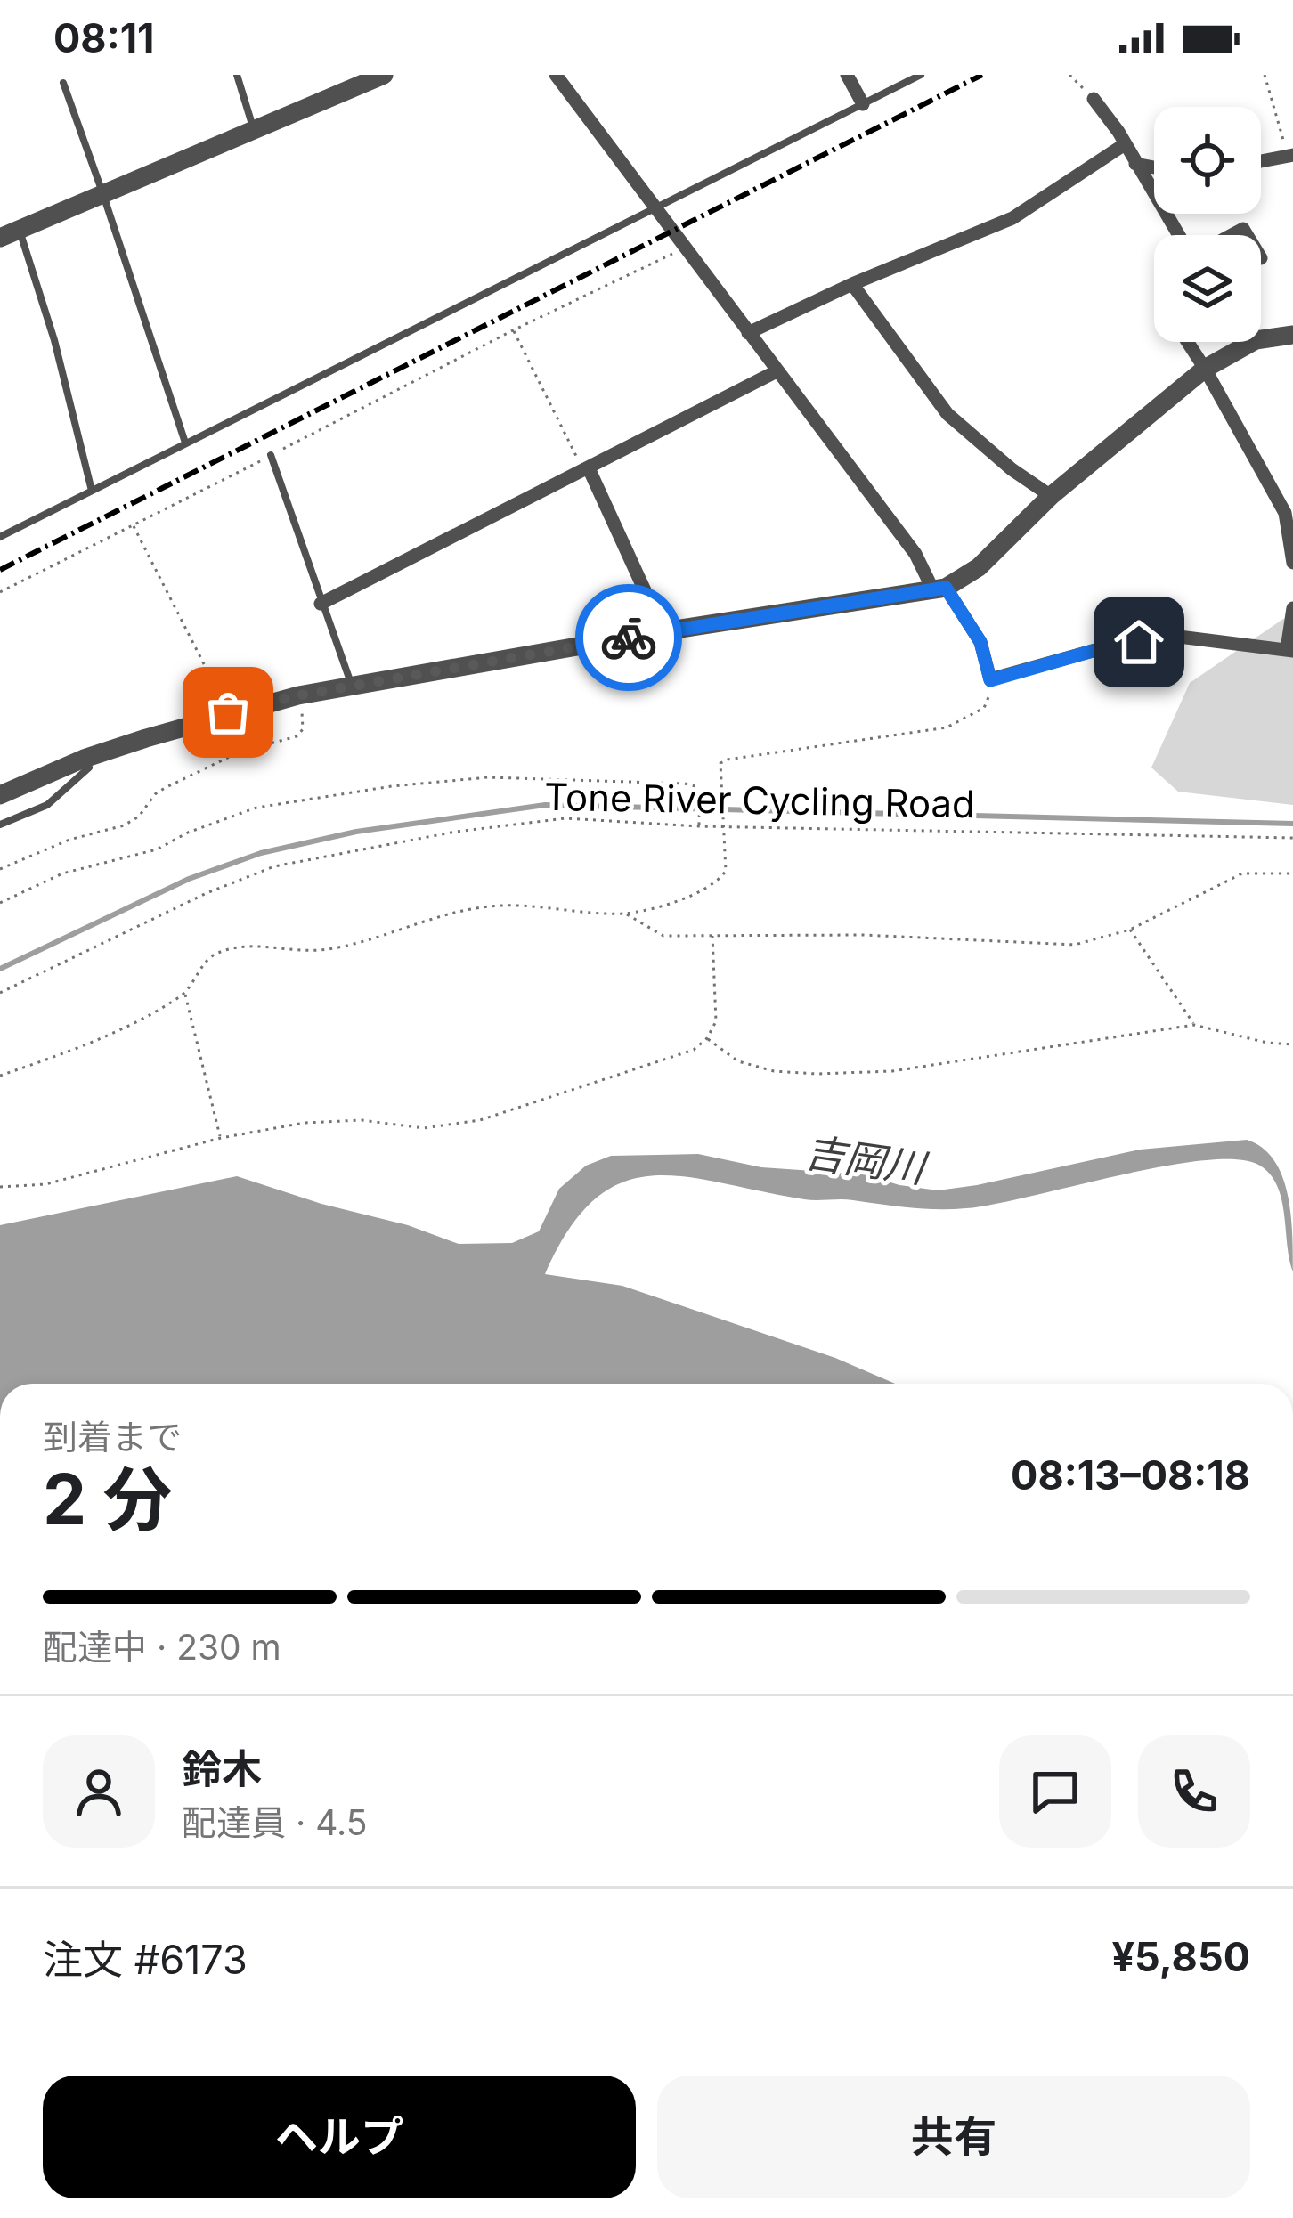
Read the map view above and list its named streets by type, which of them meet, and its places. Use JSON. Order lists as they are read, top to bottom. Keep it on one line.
{"streets":{"path":["Tone River Cycling Road"]},"water":["吉岡川"],"page":{"status":"08:11","heading":["2 分","到着まで","08:13–08:18"],"panel":["鈴木","配達員 · 4.5","注文 #6173","¥5,850"],"bar":"配達中 · 230 m","buttons":["ヘルプ","共有"]}}
